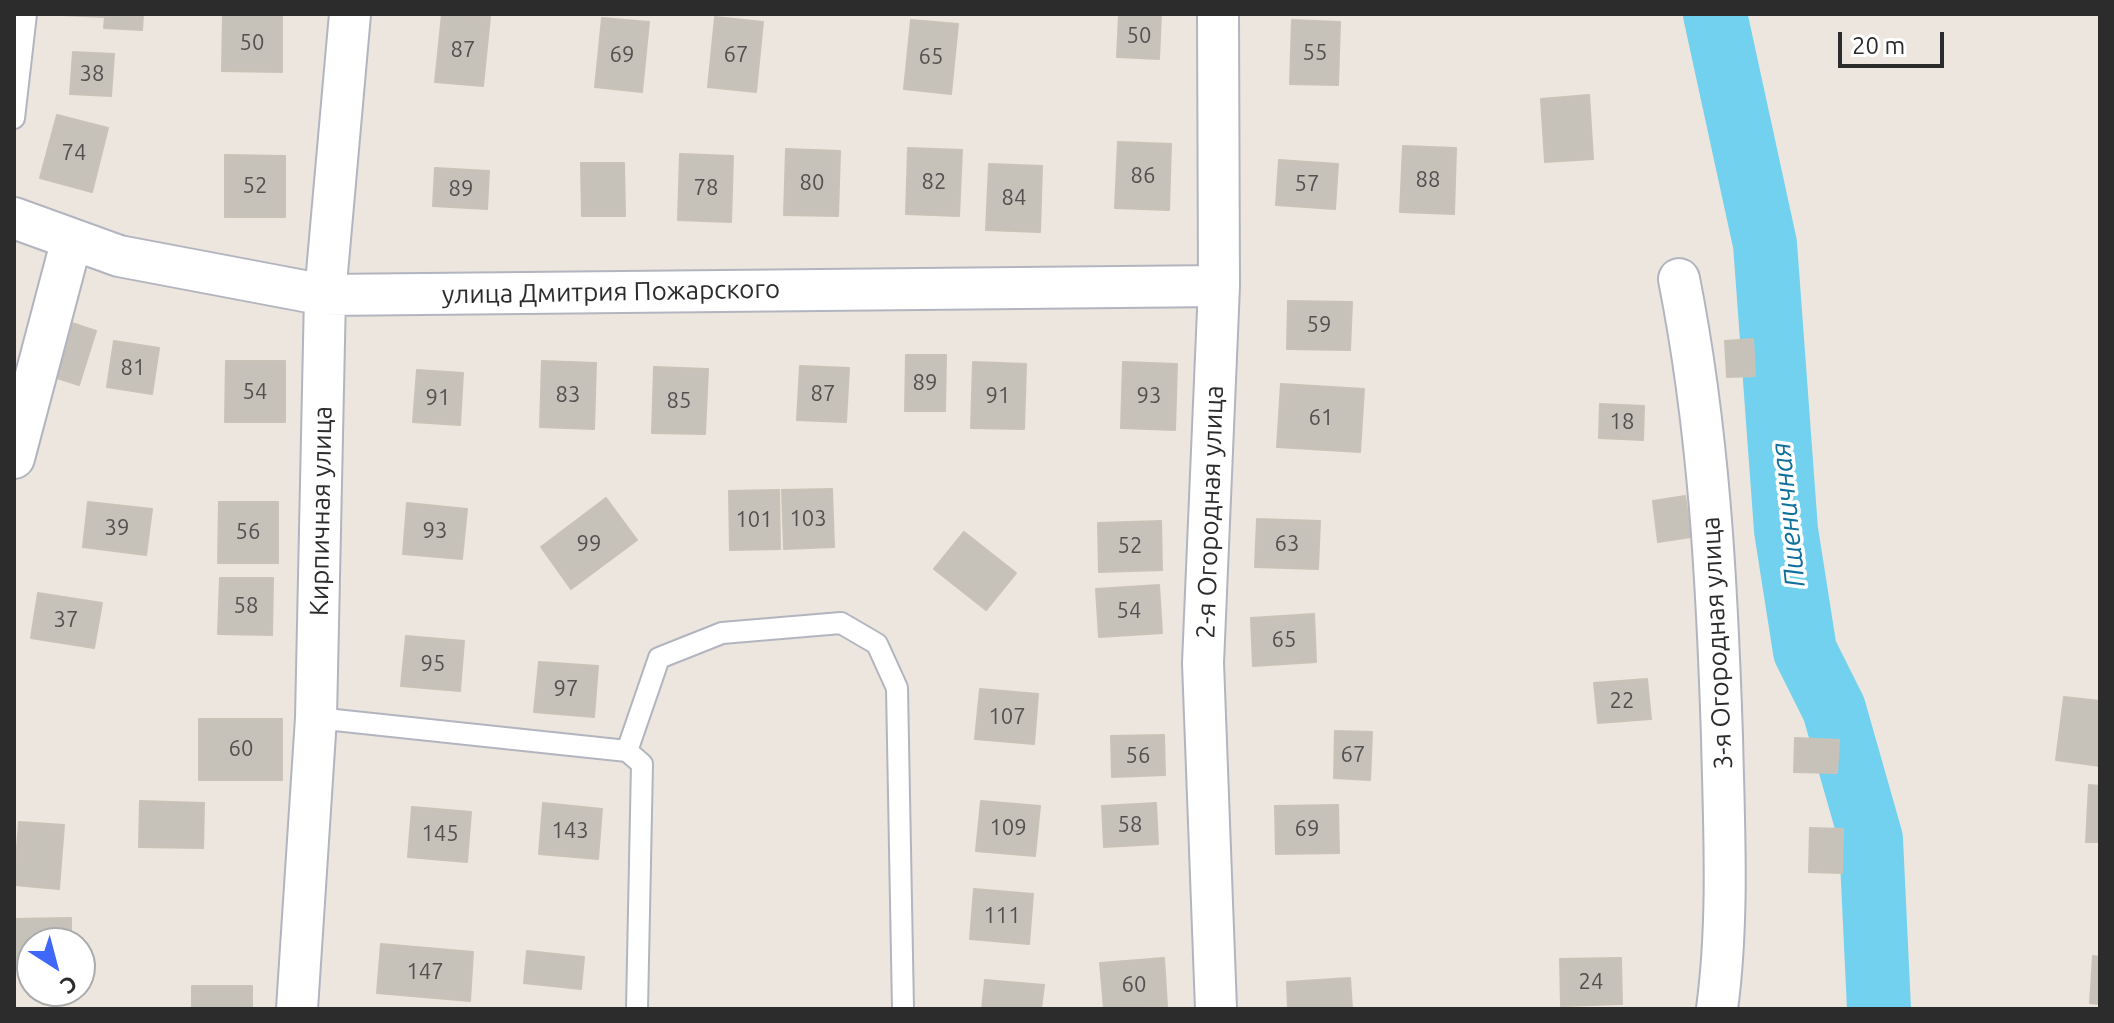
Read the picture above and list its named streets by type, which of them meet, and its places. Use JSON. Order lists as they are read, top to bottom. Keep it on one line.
{"streets":{"street":["улица Дмитрия Пожарского","Кирпичная улица","2-я Огородная улица","3-я Огородная улица"]},"crossings":[["улица Дмитрия Пожарского","Кирпичная улица"],["улица Дмитрия Пожарского","2-я Огородная улица"]],"water":["Пшеничная"],"house_numbers":["50","50","87","55","69","67","65","38","74","86","88","82","80","57","52","78","89","84","59","81","89","54","87","83","91","93","91","85","61","18","103","101","39","93","56","99","63","52","58","54","37","65","95","97","22","107","60","67","56","58","109","69","143","145","111","147","24","60"],"scale_bar":"20 m","north":"bottom right"}
